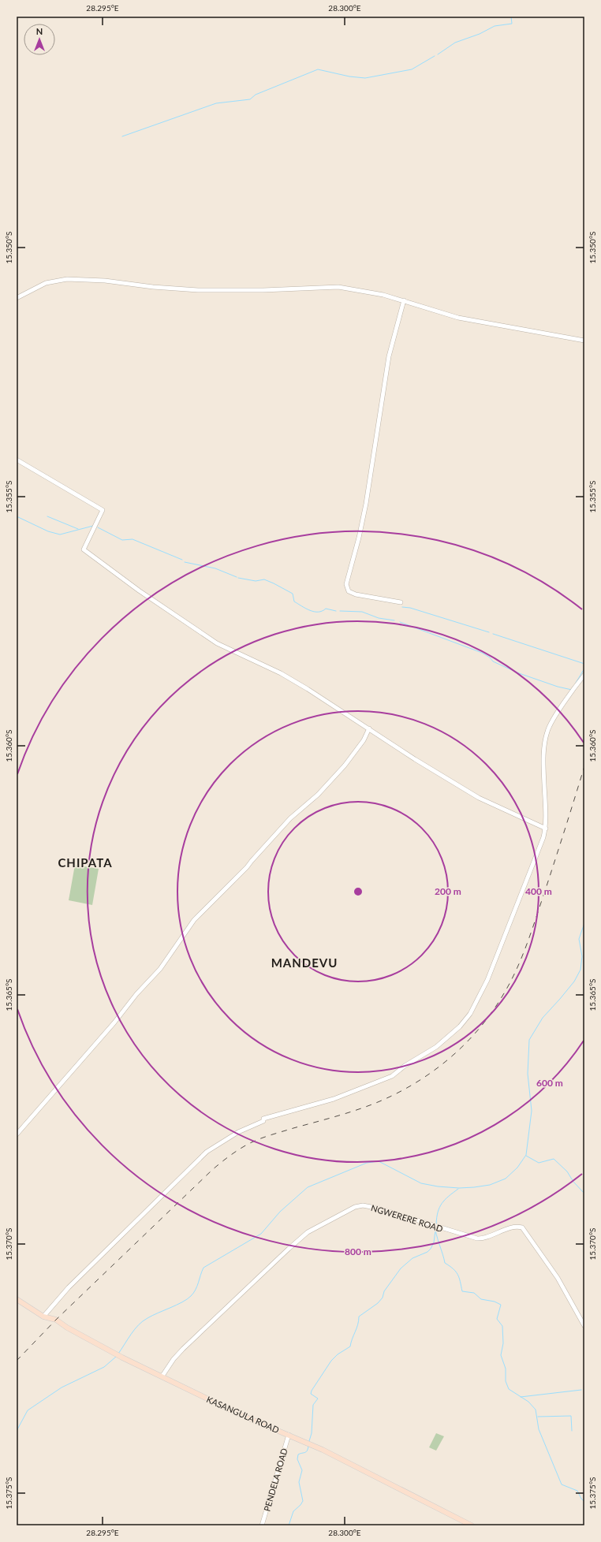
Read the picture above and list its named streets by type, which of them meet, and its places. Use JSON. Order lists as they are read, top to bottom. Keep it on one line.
{"streets":{"main road":["KASANGULA ROAD"],"street":["NGWERERE ROAD","PENDELA ROAD"]},"crossings":[["NGWERERE ROAD","KASANGULA ROAD"],["KASANGULA ROAD","PENDELA ROAD"]],"districts":["CHIPATA","MANDEVU"],"north":"top","coordinates":["28.295°E","28.300°E","15.350°S","15.355°S","15.360°S","15.365°S","15.370°S","15.375°S"],"rings":["200 m","400 m","600 m","800 m"]}
